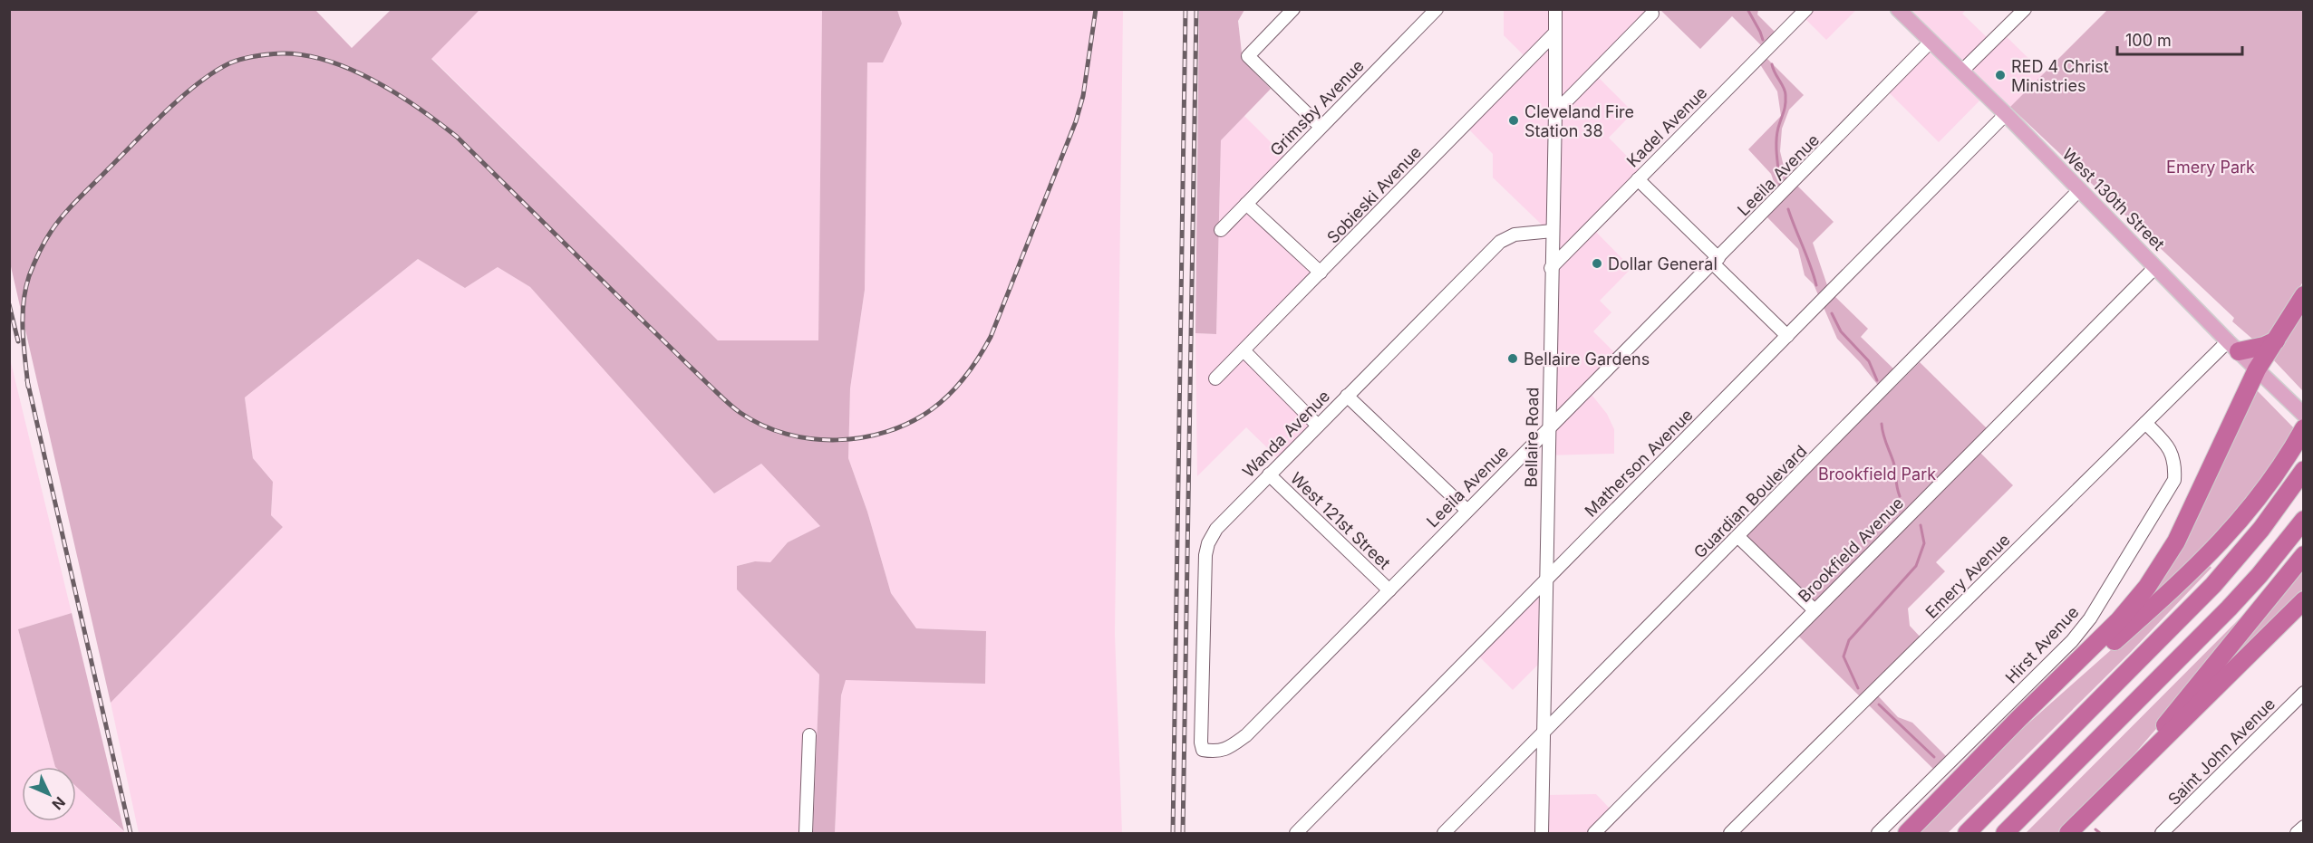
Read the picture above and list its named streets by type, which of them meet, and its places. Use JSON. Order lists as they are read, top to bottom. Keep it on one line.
{"streets":{"main road":["West 130th Street"],"street":["Grimsby Avenue","Kadel Avenue","Leeila Avenue","Sobieski Avenue","Wanda Avenue","Bellaire Road","Matherson Avenue","Guardian Boulevard","West 121st Street","Brookfield Avenue","Emery Avenue","Hirst Avenue","Saint John Avenue"]},"crossings":[["Kadel Avenue","Bellaire Road"],["Leeila Avenue","West 130th Street"],["Leeila Avenue","Wanda Avenue"],["Leeila Avenue","Bellaire Road"],["Leeila Avenue","West 121st Street"],["Sobieski Avenue","Bellaire Road"],["West 130th Street","Matherson Avenue"],["West 130th Street","Guardian Boulevard"],["West 130th Street","Brookfield Avenue"],["West 130th Street","Emery Avenue"],["Wanda Avenue","Bellaire Road"],["Wanda Avenue","West 121st Street"],["Bellaire Road","Matherson Avenue"],["Bellaire Road","Guardian Boulevard"],["Emery Avenue","Hirst Avenue"]],"parks":["Emery Park","Brookfield Park"],"places":["RED 4 Christ Ministries","Cleveland Fire Station 38","Dollar General","Bellaire Gardens"],"scale_bar":"100 m","north":"bottom right"}
